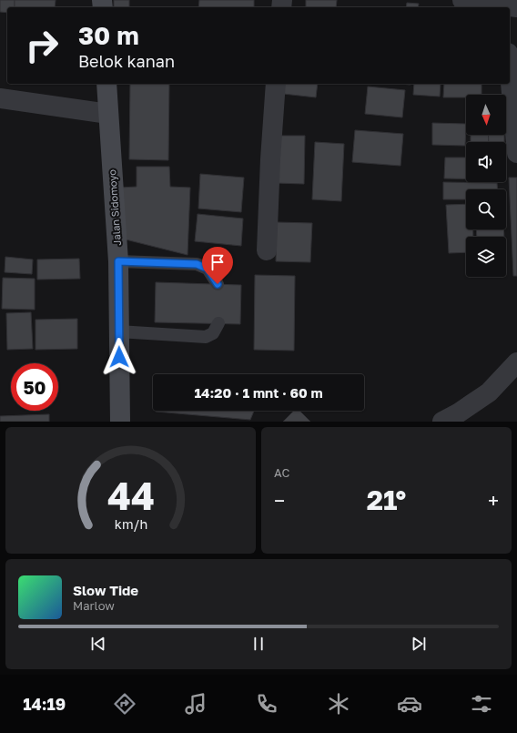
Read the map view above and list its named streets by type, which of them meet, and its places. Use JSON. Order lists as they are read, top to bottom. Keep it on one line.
{"streets":{"main road":["Jalan Sidomoyo"]},"north":"bottom","page":{"turn":["30 m","Belok kanan"],"limit":"50","trip":"14:20 · 1 mnt · 60 m","tile":"AC","heat":["−","21°","+"],"song":["Slow Tide","Marlow"],"tabs":"14:19","gauge":["44","km/h"]}}
